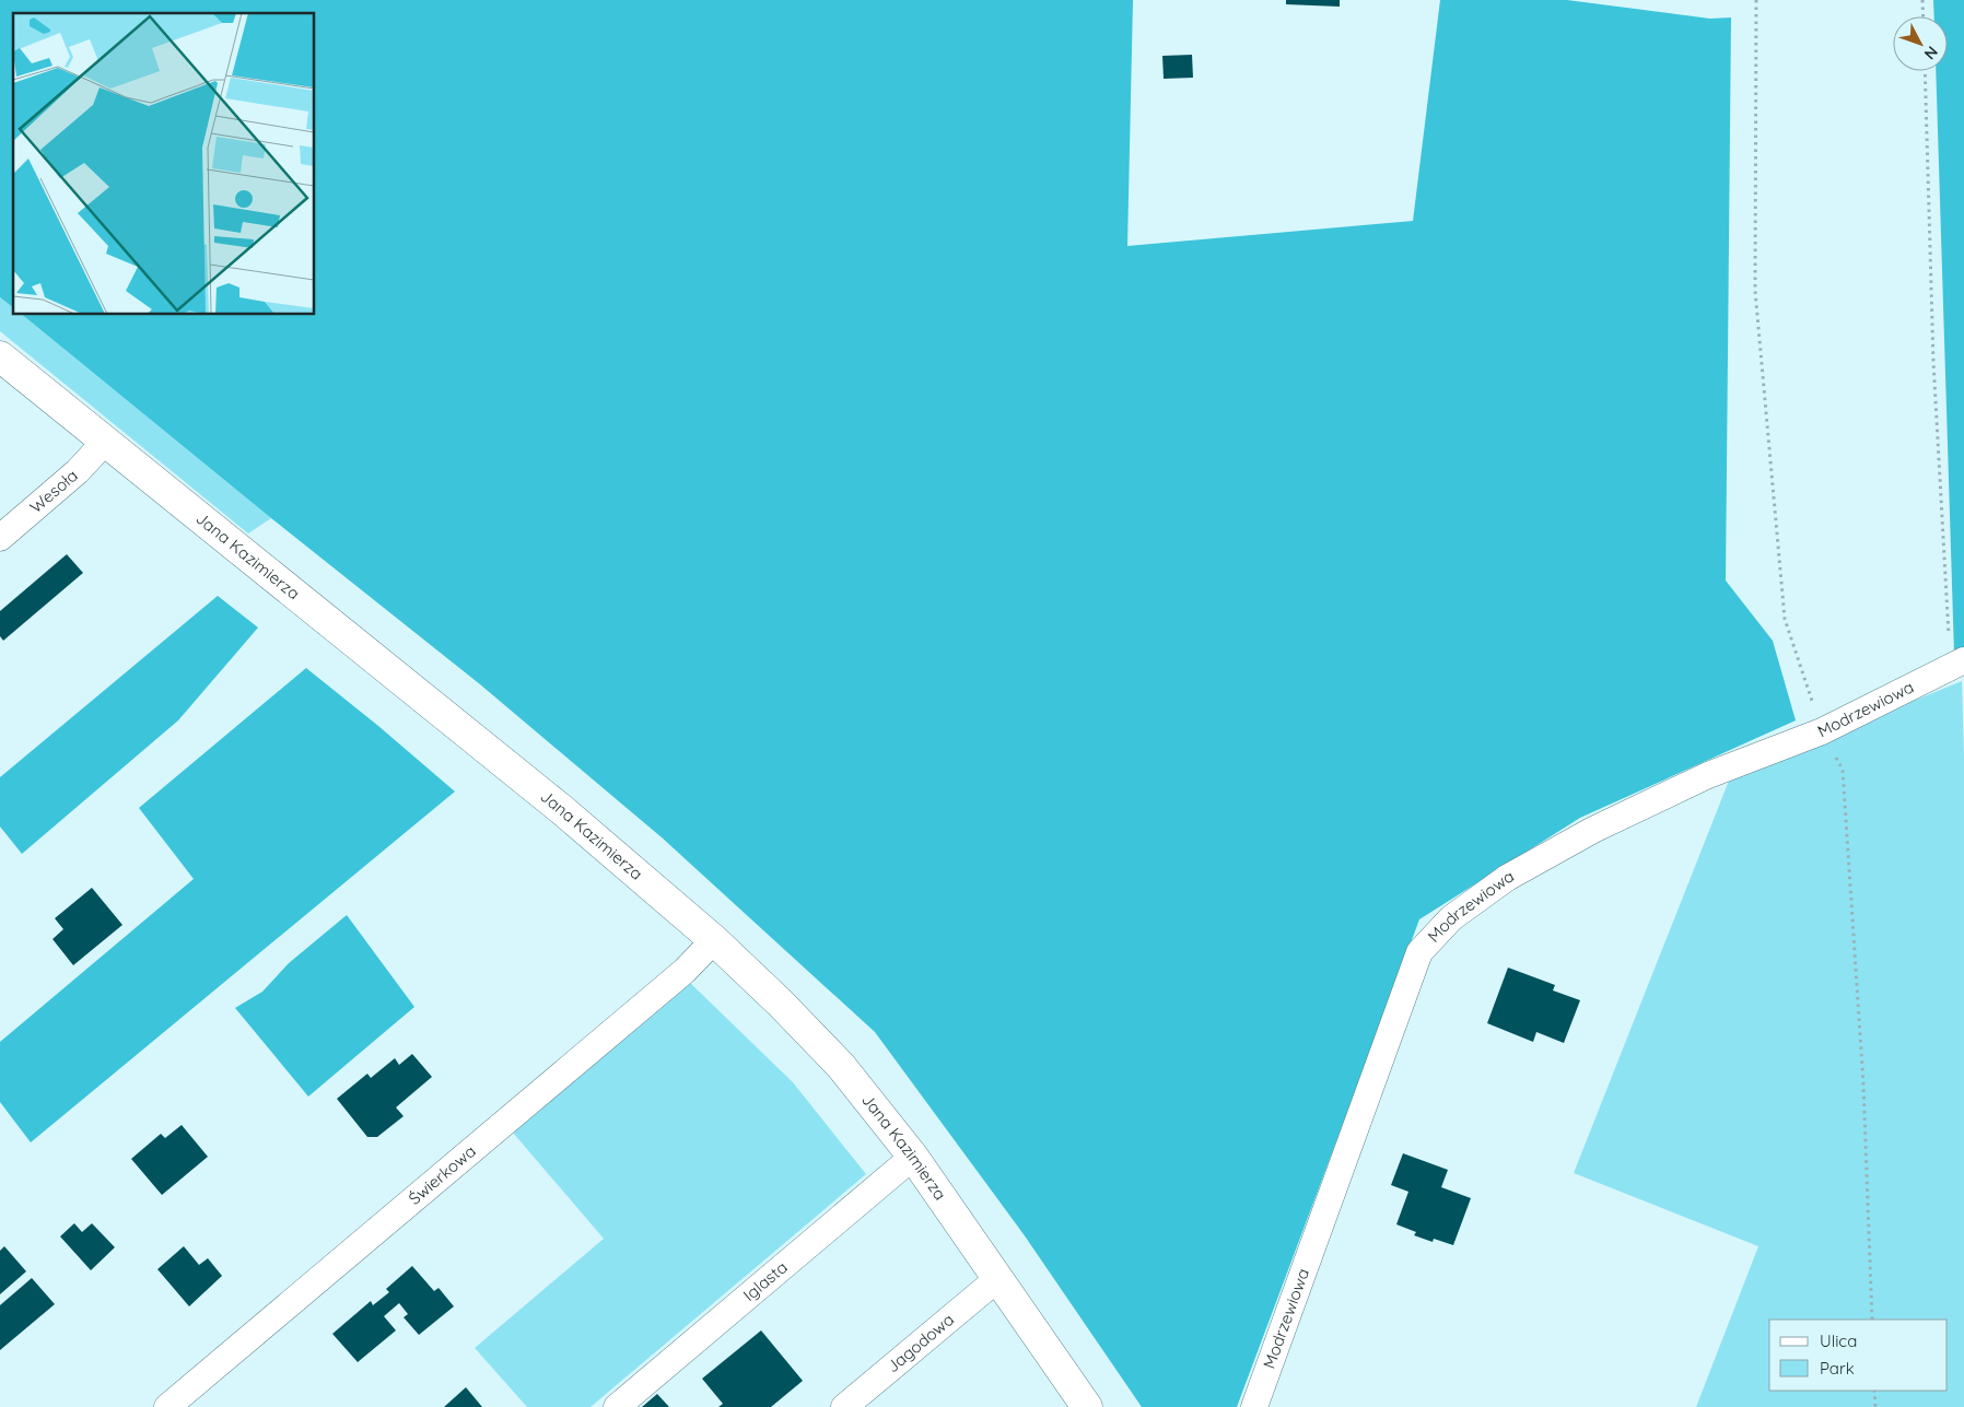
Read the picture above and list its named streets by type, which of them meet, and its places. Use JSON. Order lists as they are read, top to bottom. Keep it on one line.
{"streets":{"main road":["Jana Kazimierza"],"street":["Wesoła","Modrzewiowa","Świerkowa","Iglasta","Jagodowa"]},"crossings":[["Wesoła","Jana Kazimierza"],["Jana Kazimierza","Świerkowa"],["Jana Kazimierza","Iglasta"],["Jana Kazimierza","Jagodowa"]],"legend":["Ulica","Park"],"north":"bottom right"}
